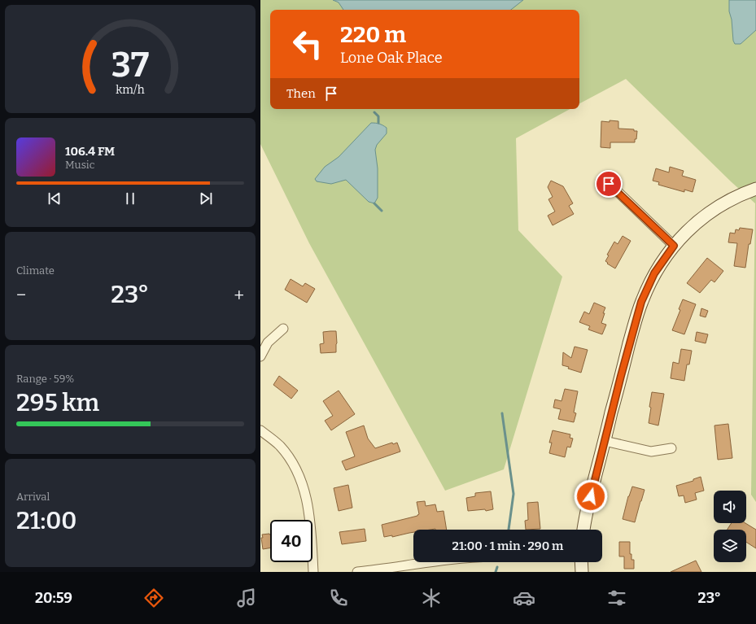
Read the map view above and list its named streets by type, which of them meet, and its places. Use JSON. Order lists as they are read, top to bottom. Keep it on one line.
{"page":{"turn":["220 m","Lone Oak Place"],"then":"Then","song":["106.4 FM","Music"],"tile":["Climate",["Range · 59%","295 km"],["Arrival","21:00"]],"heat":["−","23°","+"],"limit":"40","trip":"21:00 · 1 min · 290 m","tabs":["20:59","23°"],"gauge":["37","km/h"]}}
